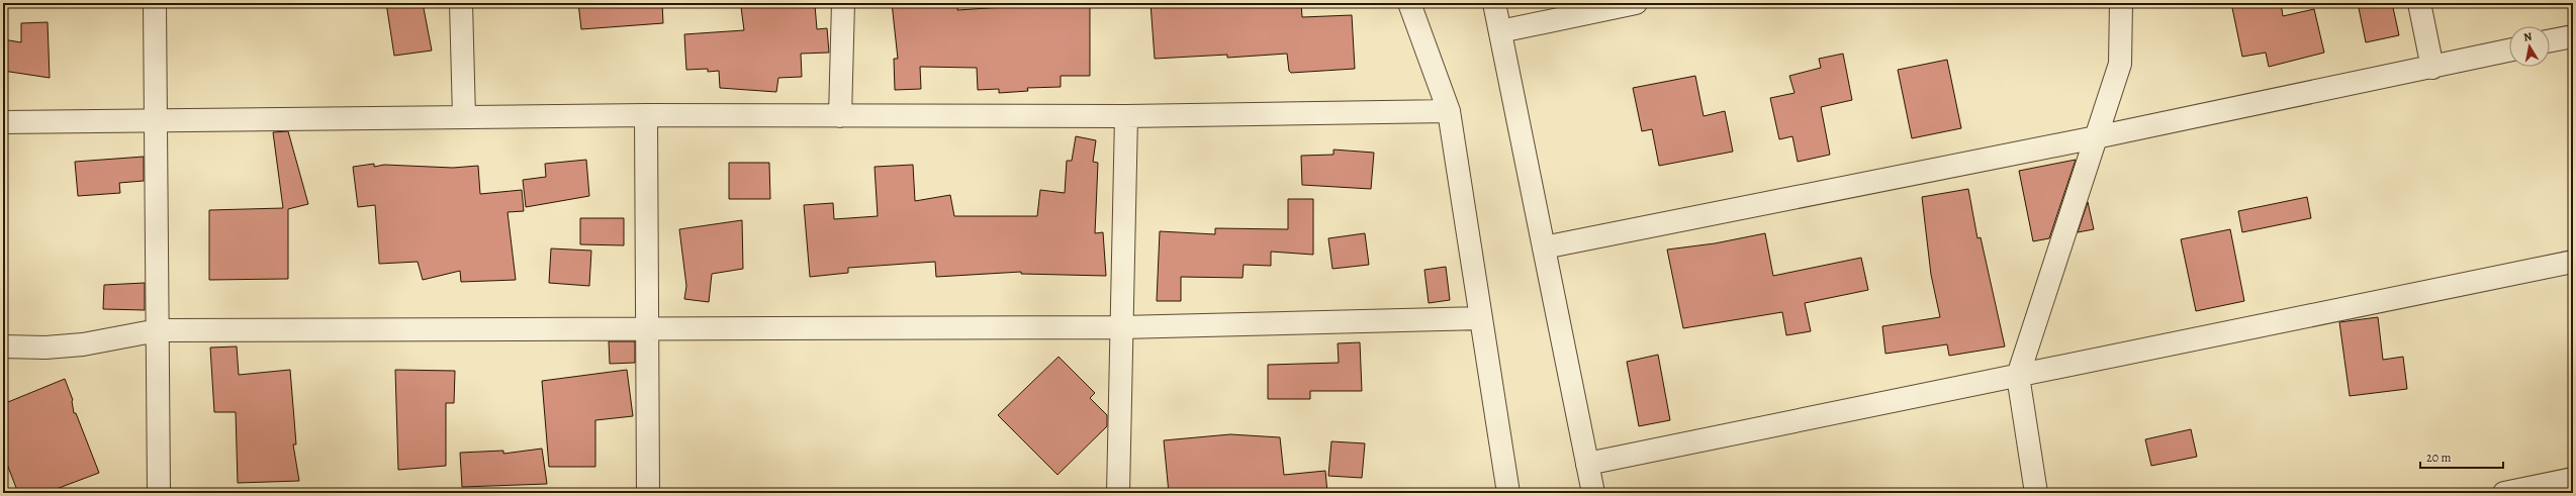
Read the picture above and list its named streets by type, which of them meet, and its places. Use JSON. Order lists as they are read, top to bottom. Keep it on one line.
{"scale_bar":"20 m","north":"top"}
